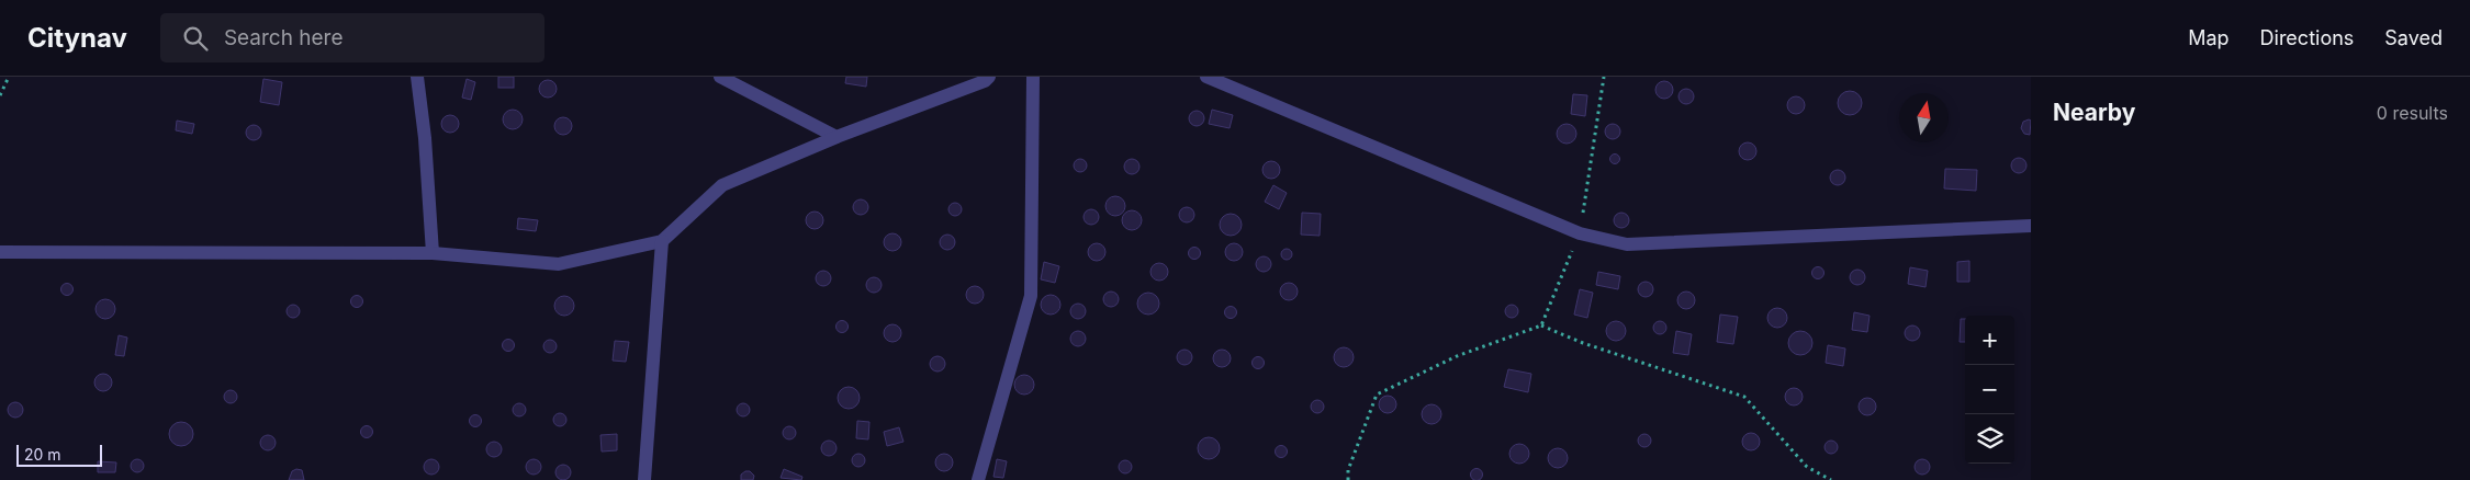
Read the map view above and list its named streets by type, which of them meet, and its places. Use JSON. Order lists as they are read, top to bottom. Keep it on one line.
{"scale_bar":"20 m","north":"top","page":{"header":"Citynav","search":"Search here","nav":["Map","Directions","Saved"],"heading":["Nearby","0 results"],"map_buttons":["+","−"],"scale":"20 m"}}
